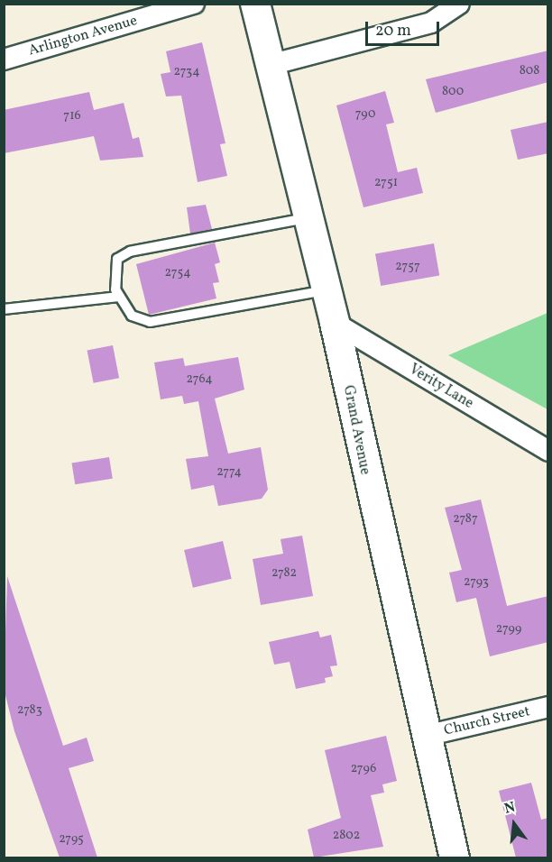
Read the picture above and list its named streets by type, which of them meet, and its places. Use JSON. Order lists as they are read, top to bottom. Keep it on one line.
{"streets":{"street":["Arlington Avenue","Verity Lane","Grand Avenue","Church Street"]},"crossings":[["Verity Lane","Grand Avenue"],["Grand Avenue","Church Street"]],"house_numbers":["808","2734","800","790","716","2751","2757","2754","2764","2774","2787","2782","2793","2799","2783","2796","2802","2795"],"scale_bar":"20 m","north":"top"}
